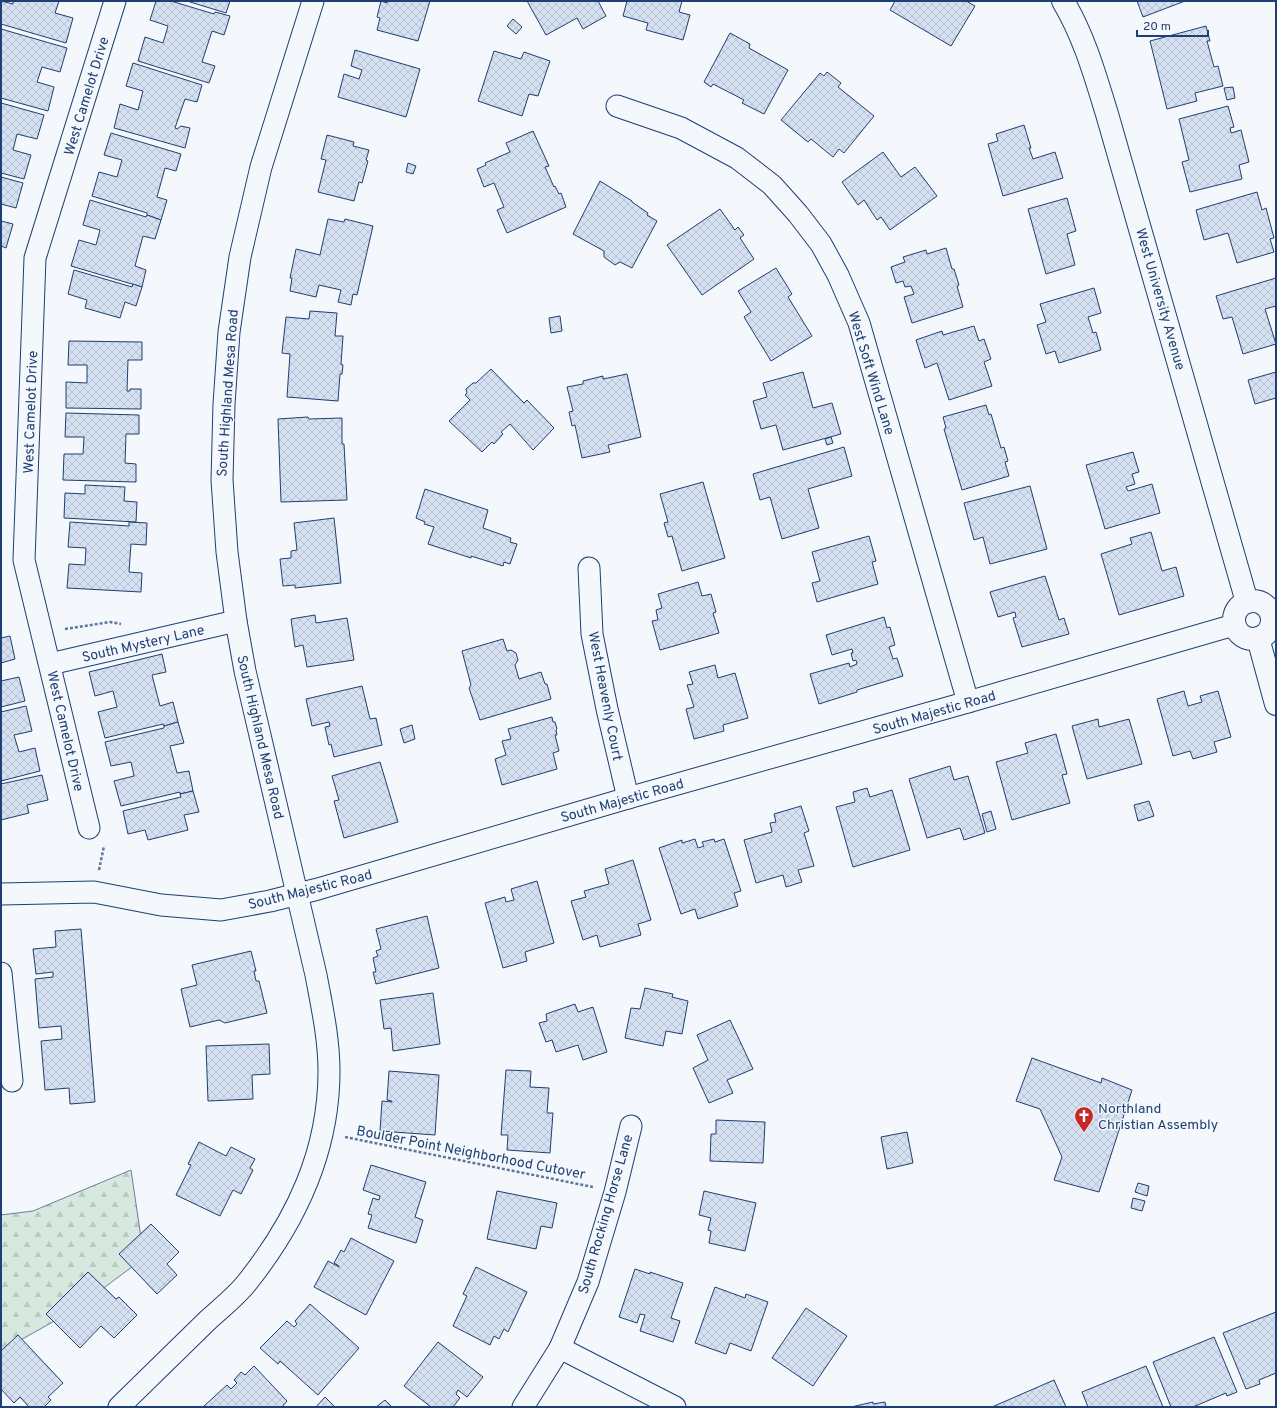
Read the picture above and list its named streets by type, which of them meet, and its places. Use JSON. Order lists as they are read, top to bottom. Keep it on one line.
{"streets":{"street":["West Camelot Drive","West University Avenue","West Soft Wind Lane","South Highland Mesa Road","South Mystery Lane","West Heavenly Court","South Majestic Road","South Rocking Horse Lane"],"path":["Boulder Point Neighborhood Cutover"]},"crossings":[["West Camelot Drive","South Mystery Lane"],["West University Avenue","South Majestic Road"],["West Soft Wind Lane","South Majestic Road"],["South Highland Mesa Road","South Mystery Lane"],["South Highland Mesa Road","South Majestic Road"],["South Highland Mesa Road","Boulder Point Neighborhood Cutover"],["West Heavenly Court","South Majestic Road"],["Boulder Point Neighborhood Cutover","South Rocking Horse Lane"]],"places":{"church":["Northland Christian Assembly"]},"scale_bar":"20 m"}
